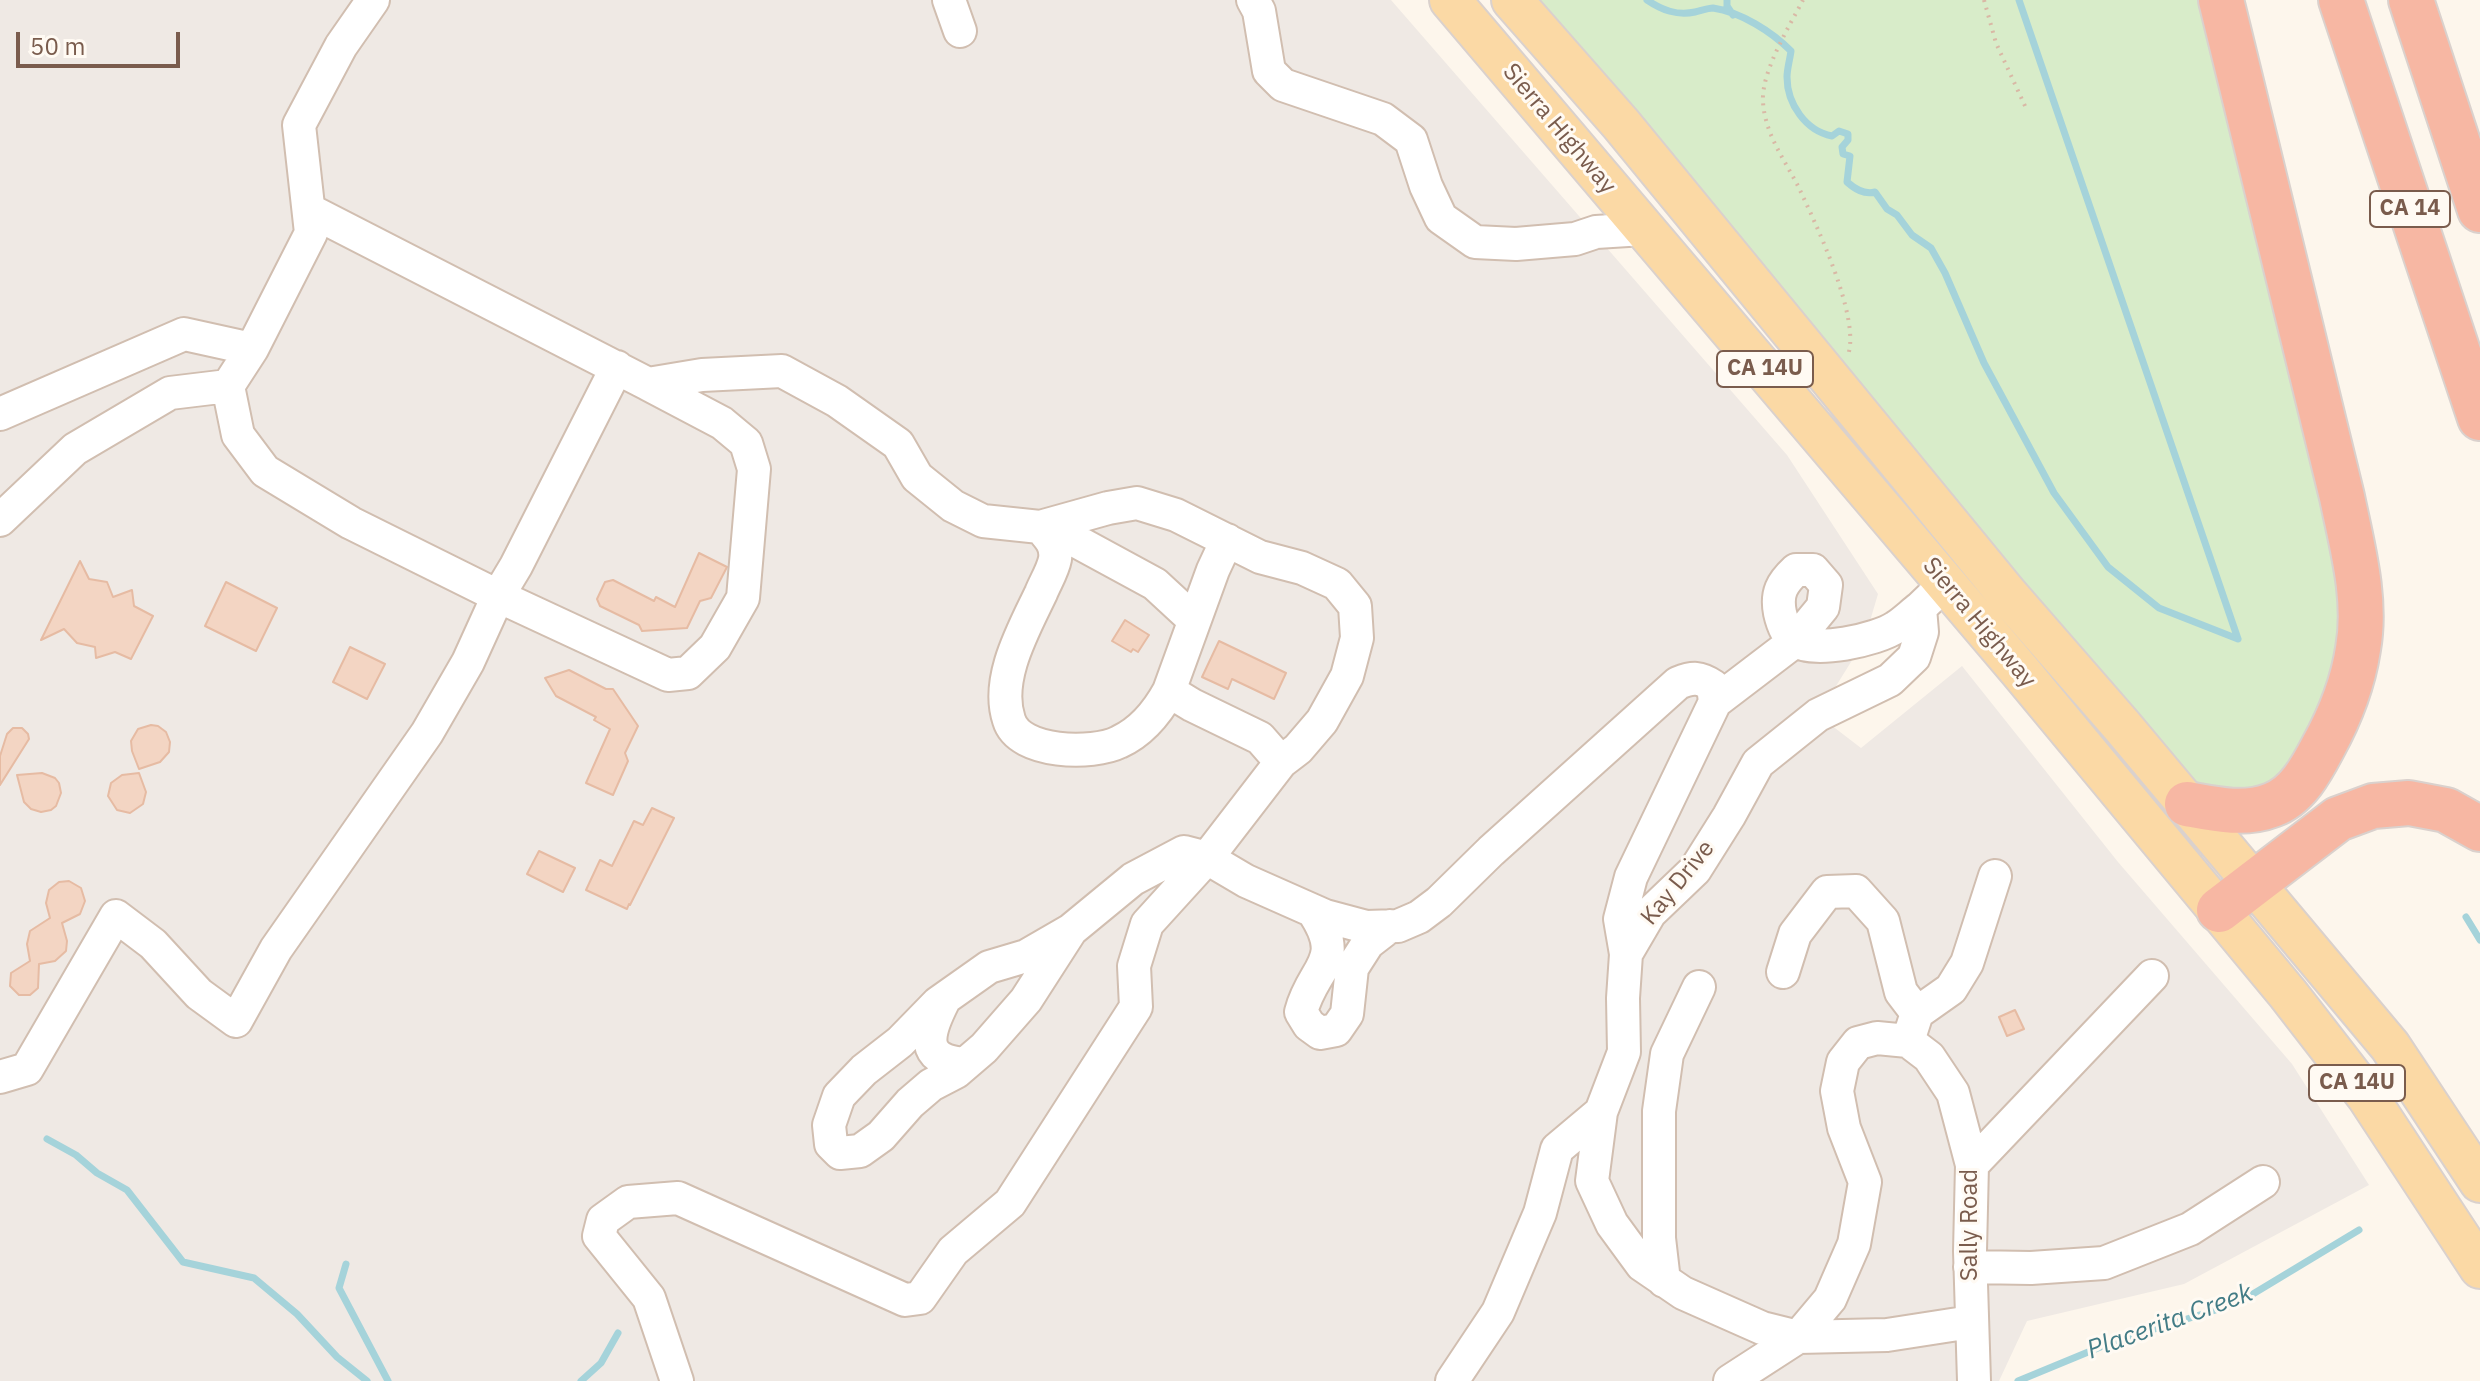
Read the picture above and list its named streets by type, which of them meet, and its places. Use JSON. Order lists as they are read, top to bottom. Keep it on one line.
{"streets":{"highway":["CA 14"],"main road":["Sierra Highway","CA 14U"],"street":["Kay Drive","Sally Road"]},"crossings":[["Sierra Highway","Kay Drive"]],"water":["Placerita Creek"],"scale_bar":"50 m"}
